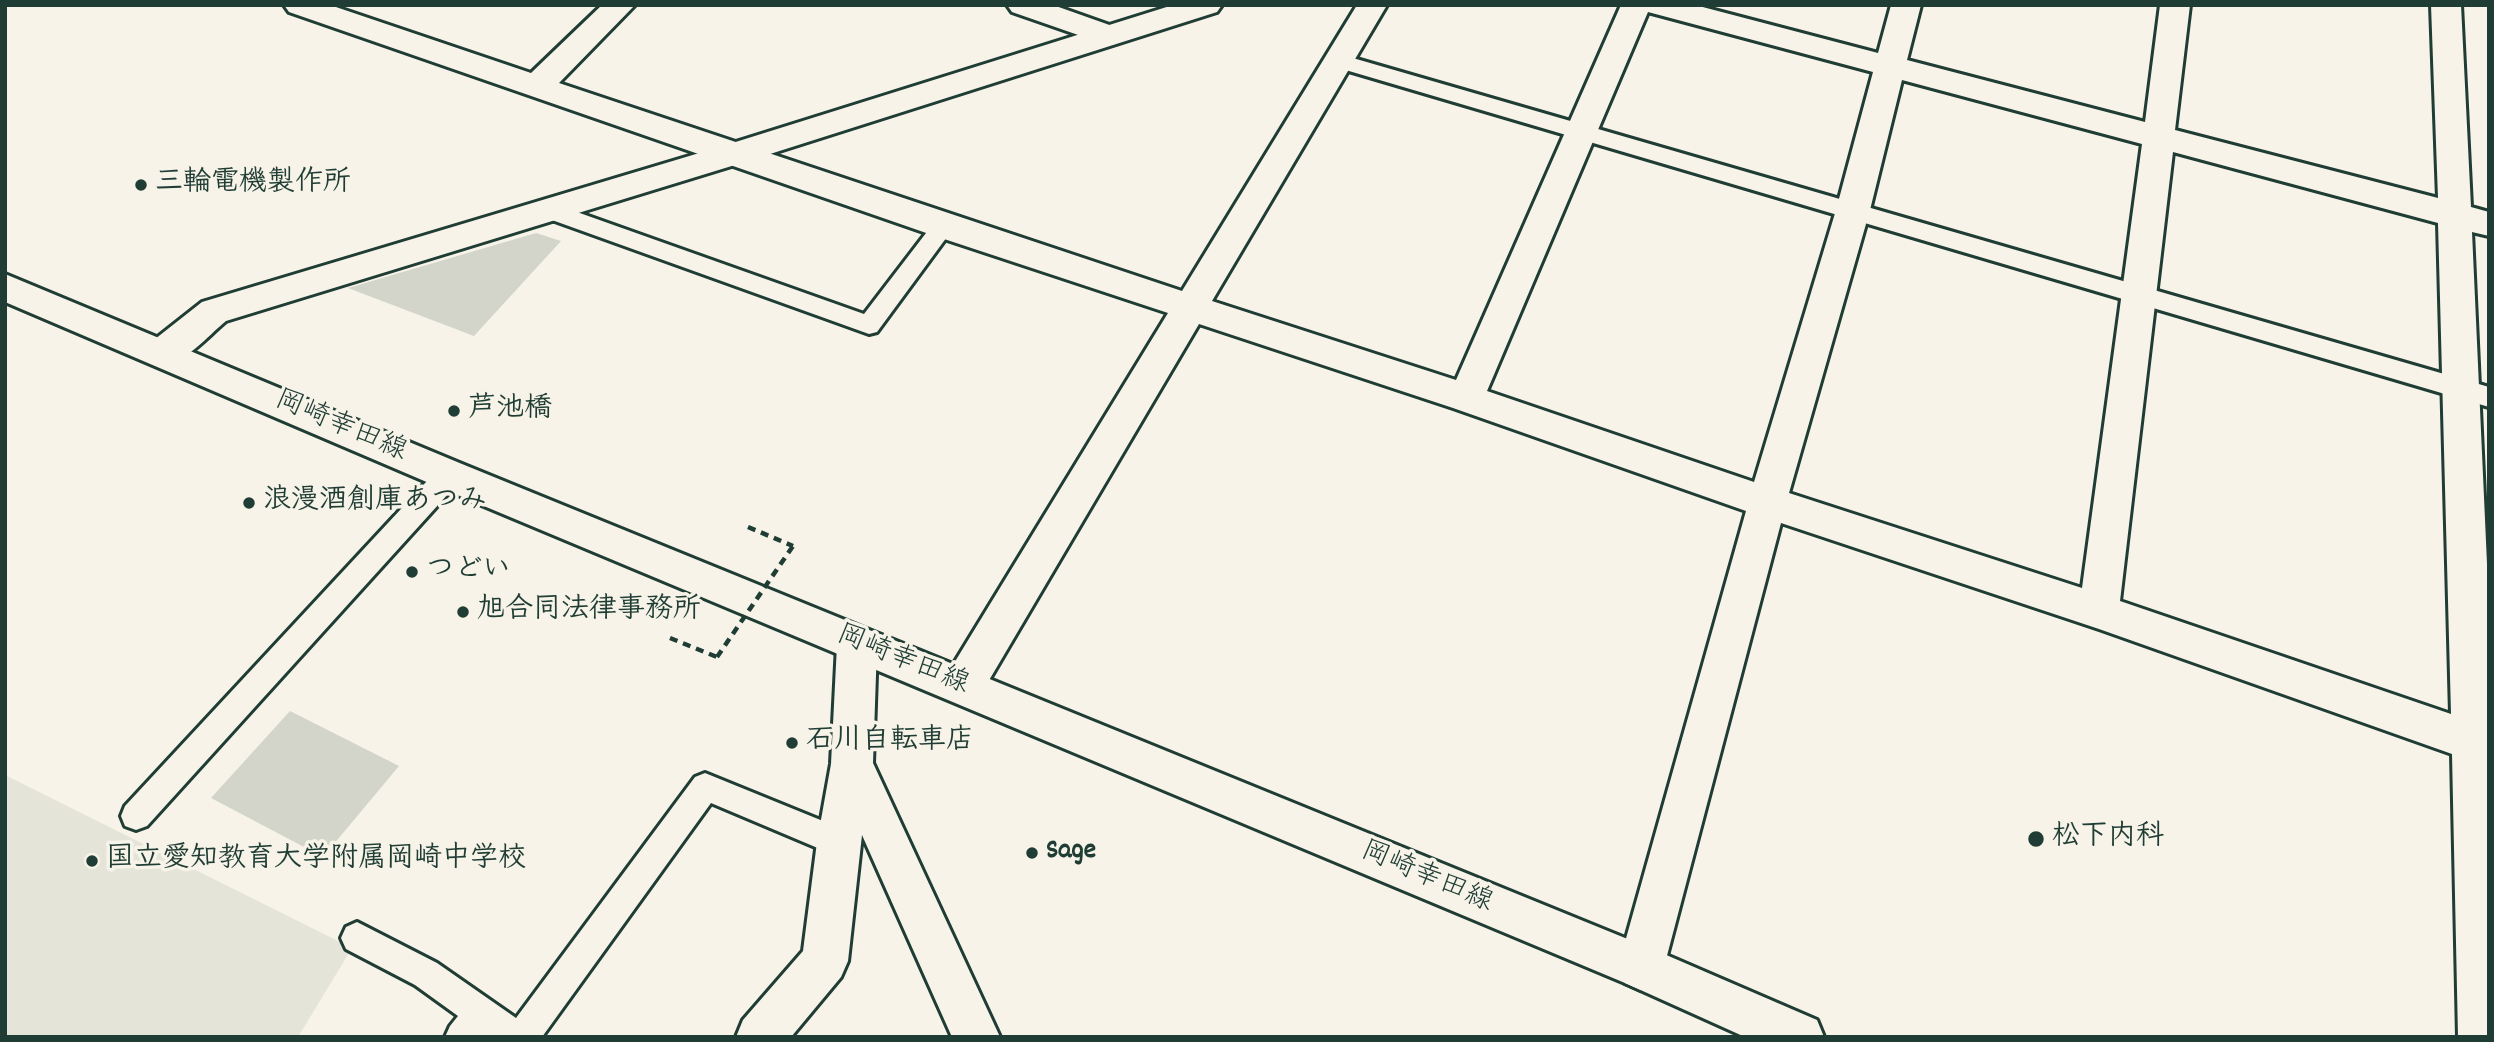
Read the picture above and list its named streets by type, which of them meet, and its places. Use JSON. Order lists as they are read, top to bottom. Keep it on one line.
{"streets":{"street":["岡崎幸田線"]},"places":["三輪電機製作所","芦池橋","浪漫酒創庫あつみ","つどい","旭合同法律事務所","石川自転車店","松下内科","Sage","国立愛知教育大学附属岡崎中学校"]}
